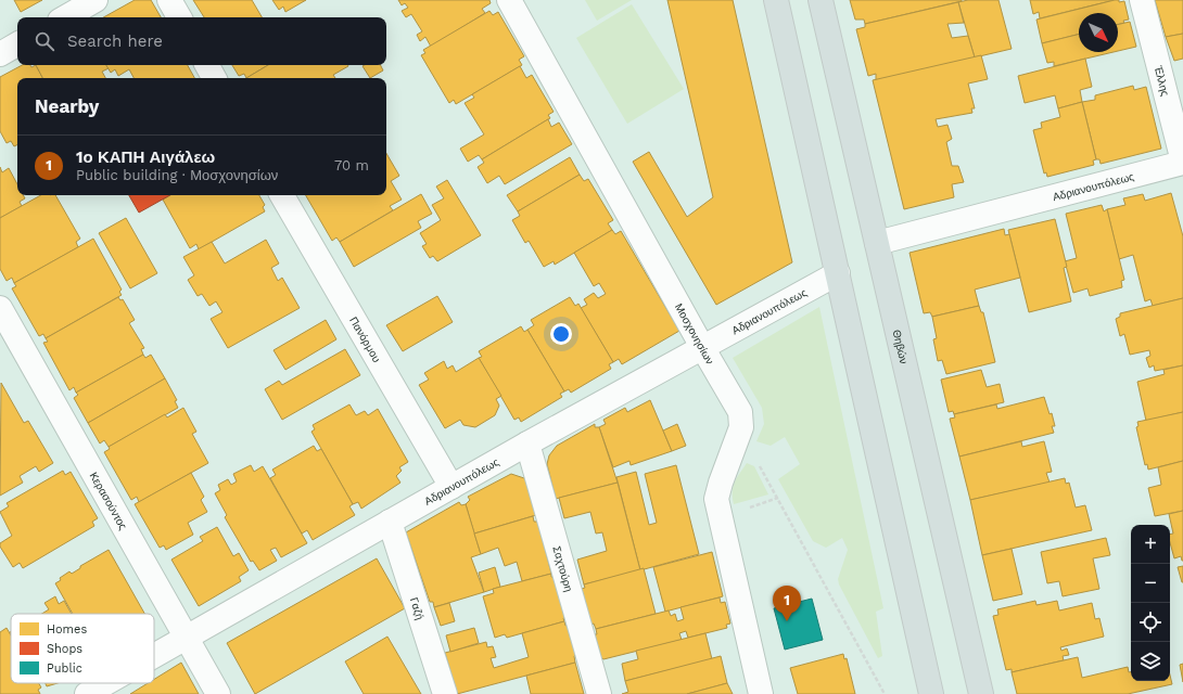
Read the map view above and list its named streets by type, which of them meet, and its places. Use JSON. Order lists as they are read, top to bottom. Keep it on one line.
{"streets":{"main road":["Θηβών"],"street":["Έλλης","Αδριανουπόλεως","Μοσχονησίων","Πανόρμου","Κερασούντος","Σαχτούρη","Γαζή"]},"crossings":[["Έλλης","Αδριανουπόλεως"],["Αδριανουπόλεως","Μοσχονησίων"],["Αδριανουπόλεως","Πανόρμου"],["Αδριανουπόλεως","Θηβών"],["Αδριανουπόλεως","Κερασούντος"],["Αδριανουπόλεως","Σαχτούρη"],["Αδριανουπόλεως","Γαζή"]],"legend":["Homes","Shops","Public"],"north":"bottom right","page":{"search":"Search here","heading":"Nearby","list":[{"mark":"1","name":"1ο ΚΑΠΗ Αιγάλεω","note":"Public building · Μοσχονησίων","value":"70 m"}],"map_buttons":["+","−"],"pins":"1"}}
